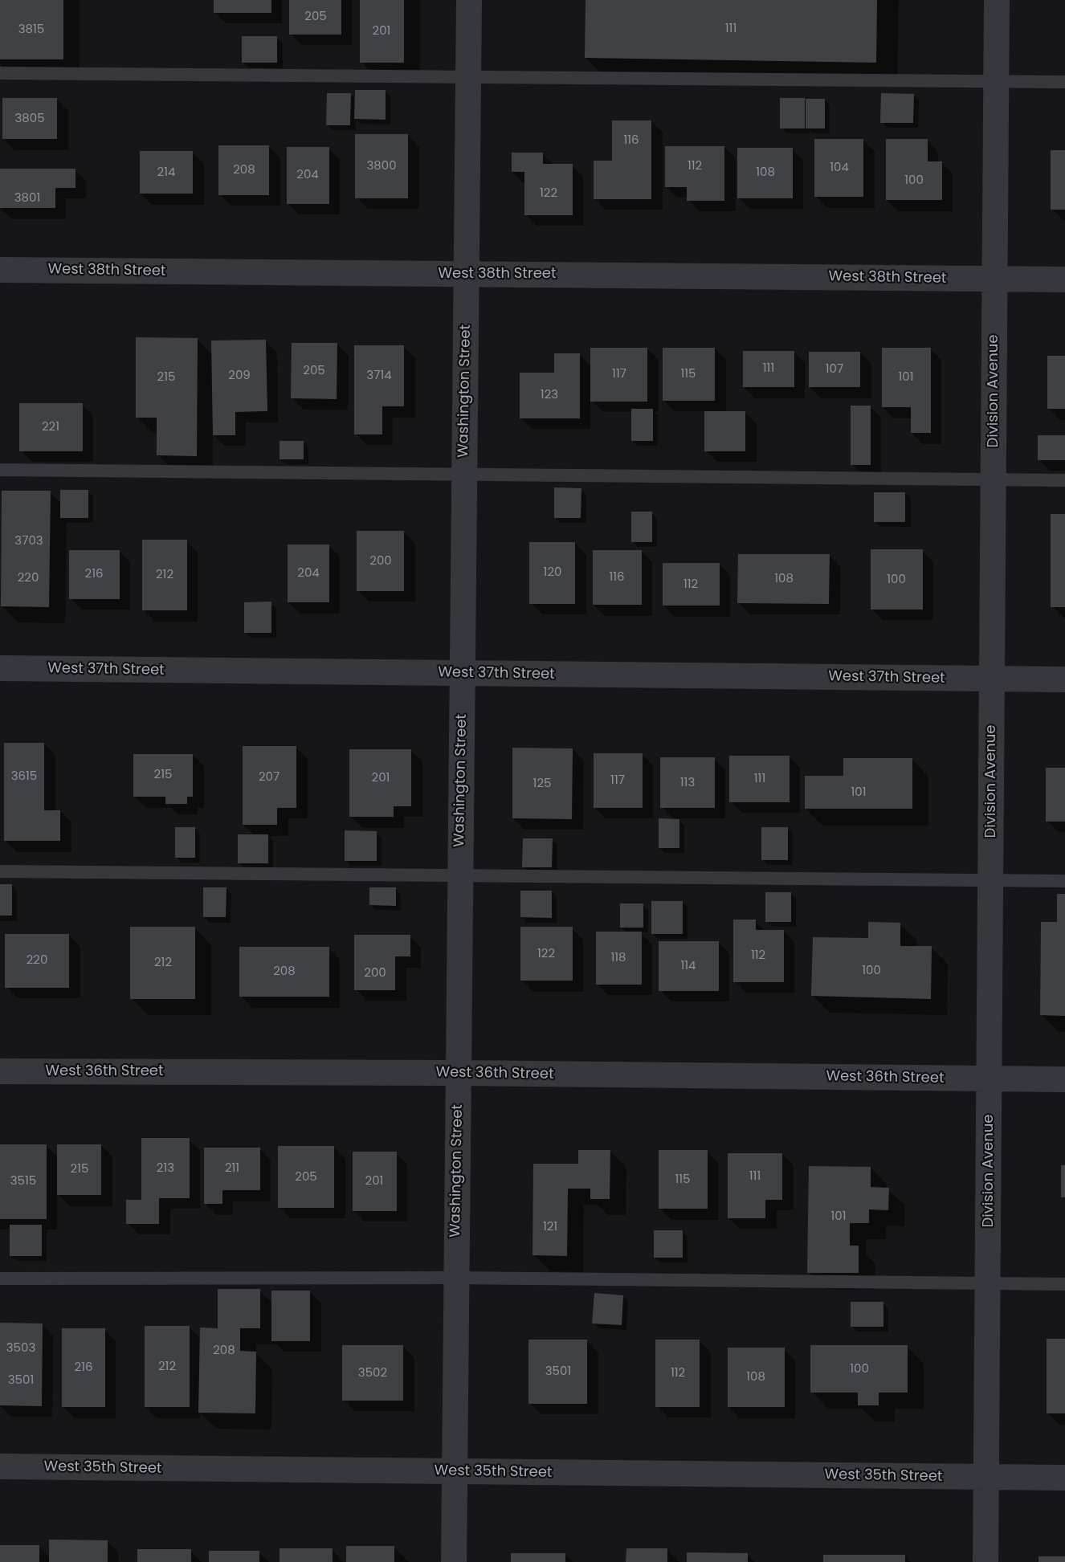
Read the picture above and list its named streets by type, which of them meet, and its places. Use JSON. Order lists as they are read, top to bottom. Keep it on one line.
{"streets":{"street":["West 38th Street","Washington Street","Division Avenue","West 37th Street","West 36th Street","West 35th Street"]},"crossings":[["West 38th Street","Washington Street"],["West 38th Street","Division Avenue"],["Washington Street","West 37th Street"],["Washington Street","West 36th Street"],["Washington Street","West 35th Street"],["Division Avenue","West 37th Street"],["Division Avenue","West 36th Street"],["Division Avenue","West 35th Street"]],"house_numbers":["205","111","3815","201","3805","116","3800","112","104","208","214","108","204","100","122","3801","111","107","205","117","115","209","3714","215","101","123","221","3703","200","120","204","216","212","116","220","108","100","112","215","3615","207","201","111","117","113","125","101","122","112","118","220","212","114","100","208","200","213","211","215","111","205","115","3515","201","101","121","3503","208","212","216","100","3501","3502","112","108","3501"]}
